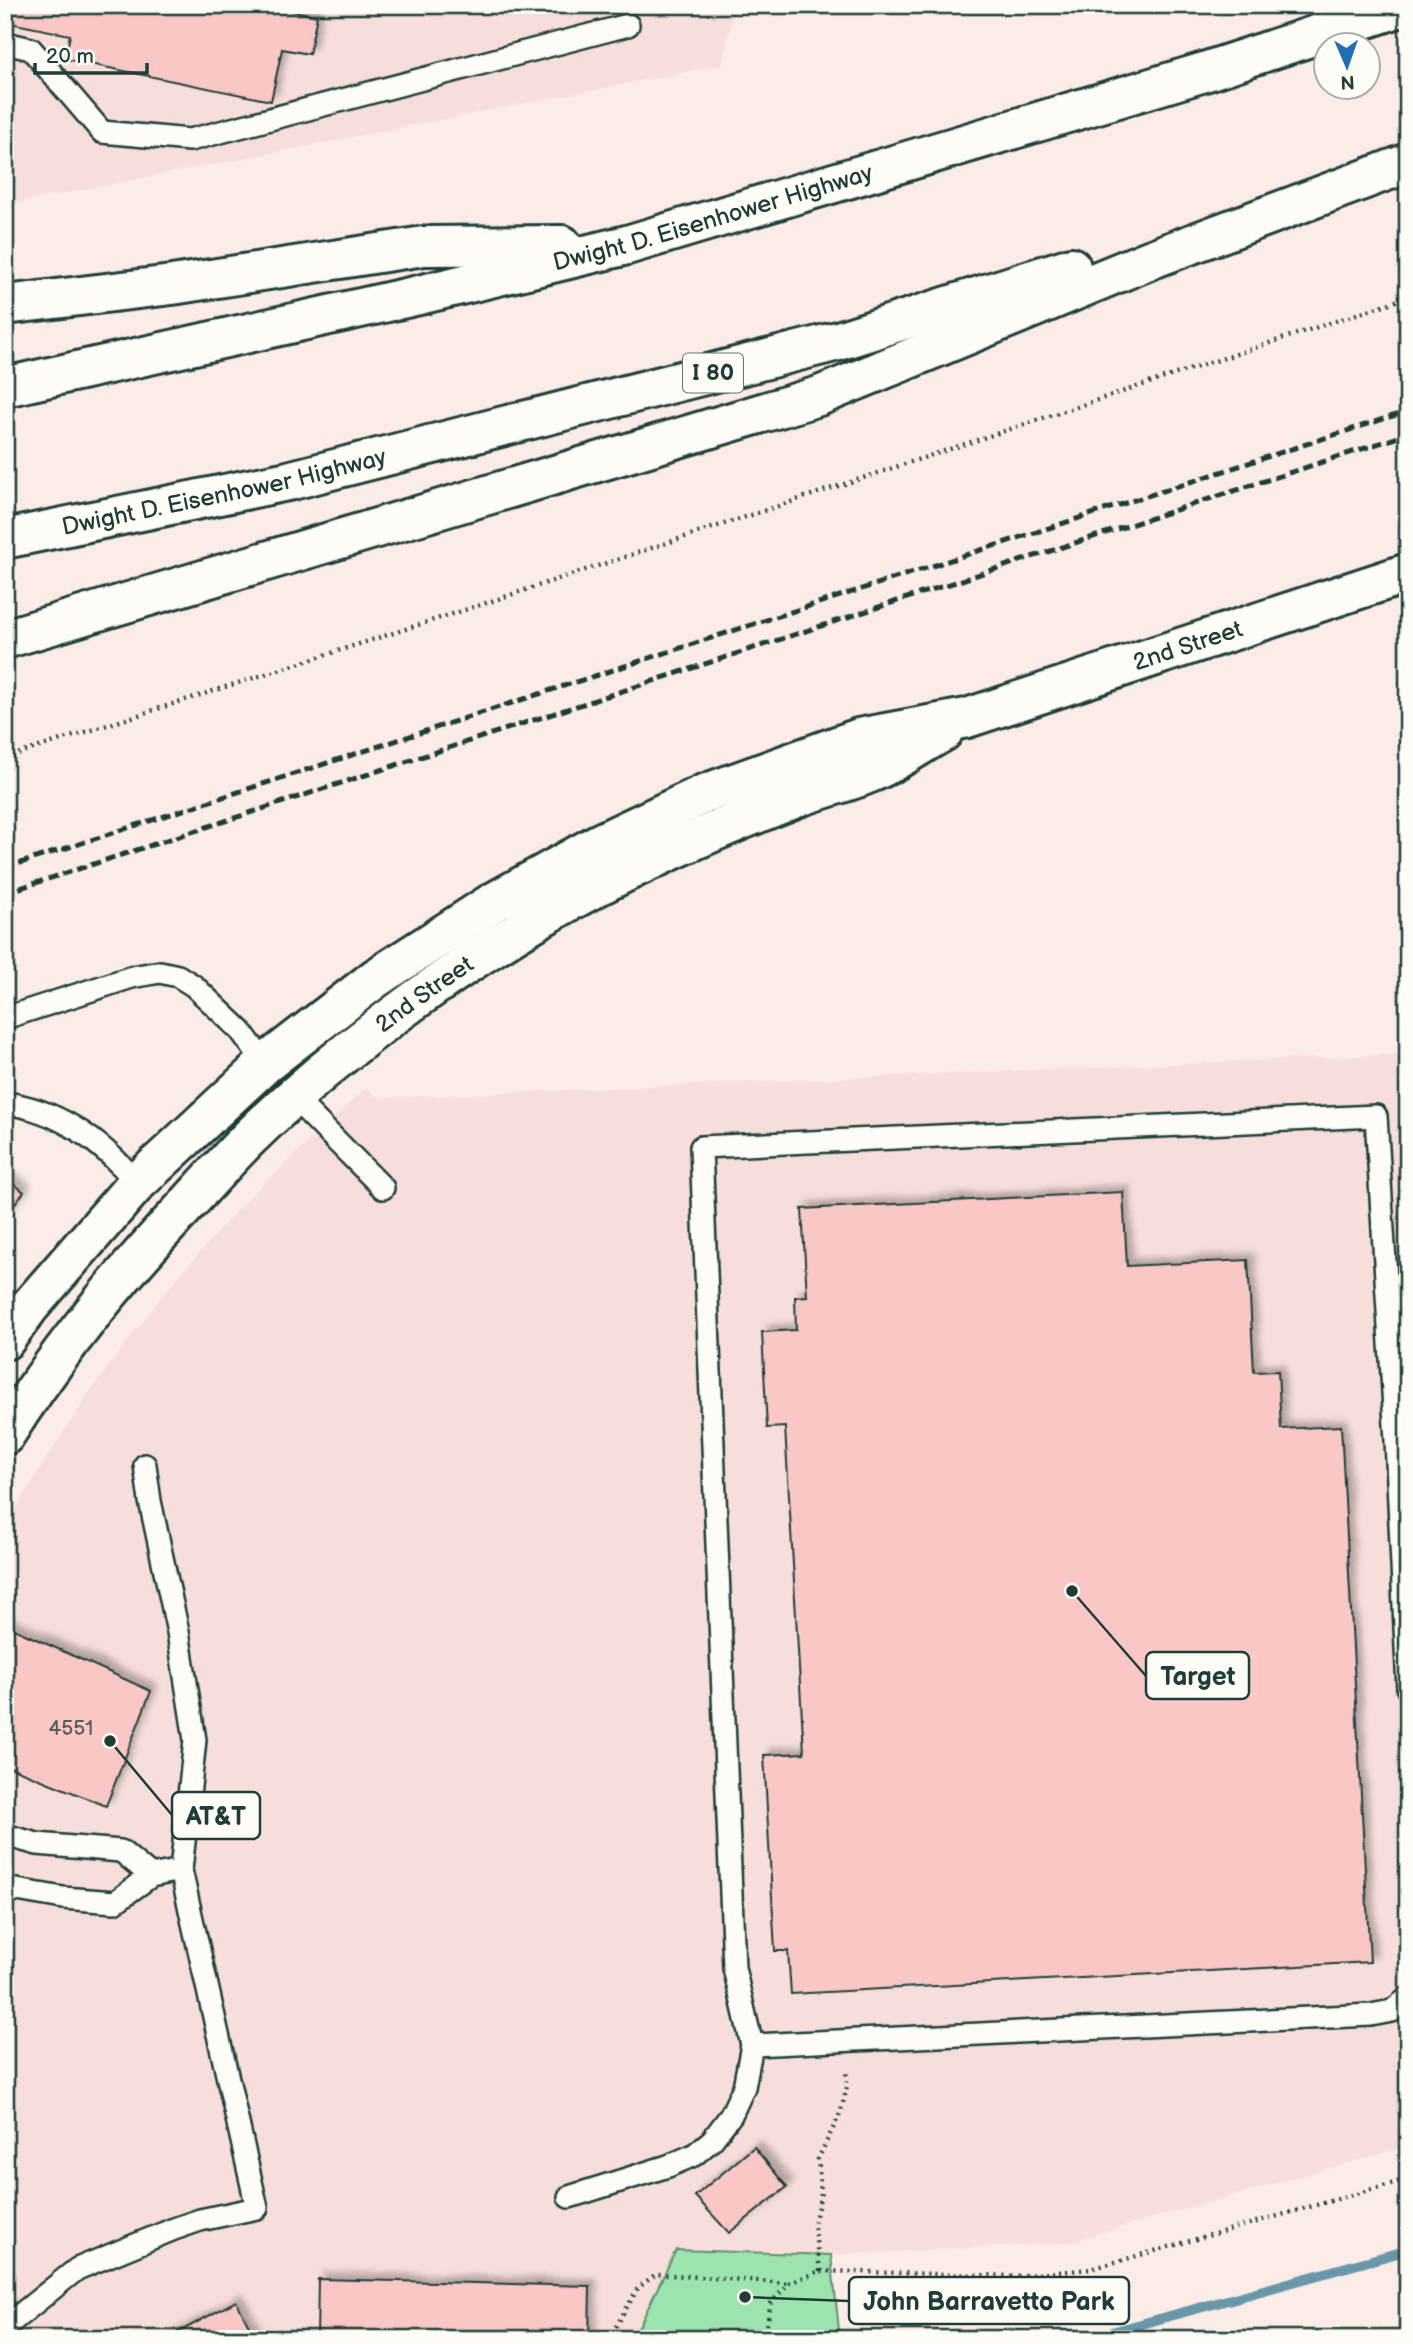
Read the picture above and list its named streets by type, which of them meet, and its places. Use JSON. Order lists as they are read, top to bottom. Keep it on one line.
{"streets":{"main road":["Dwight D. Eisenhower Highway","I 80","2nd Street"]},"places":["Target","AT&T","John Barravetto Park"],"house_numbers":["4551"],"scale_bar":"20 m","north":"bottom"}
